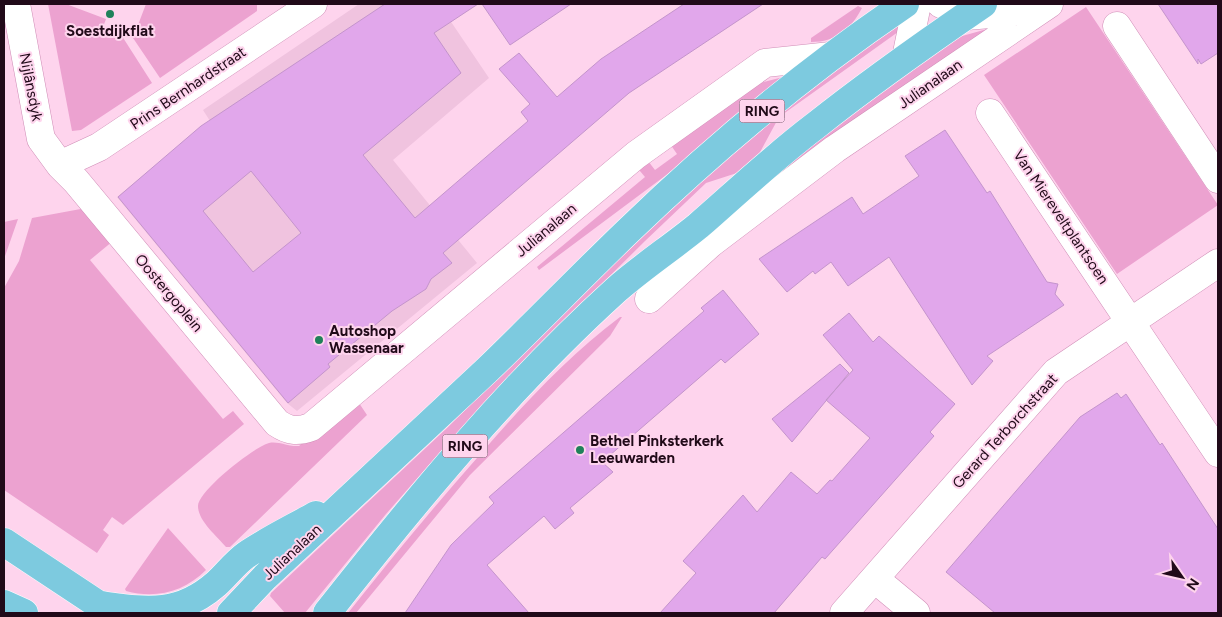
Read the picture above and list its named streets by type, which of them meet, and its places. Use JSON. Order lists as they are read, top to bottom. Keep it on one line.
{"streets":{"main road":["Julianalaan","RING"],"street":["Nijlânsdyk","Prins Bernhardstraat","Van Miereveltplantsoen","Oostergoplein","Gerard Terborchstraat"]},"crossings":[["Julianalaan","Oostergoplein"],["Nijlânsdyk","Prins Bernhardstraat"],["Nijlânsdyk","Oostergoplein"],["Prins Bernhardstraat","Oostergoplein"],["Van Miereveltplantsoen","Gerard Terborchstraat"]],"places":["Soestdijkflat","Autoshop Wassenaar","Bethel Pinksterkerk Leeuwarden"],"north":"bottom right"}
